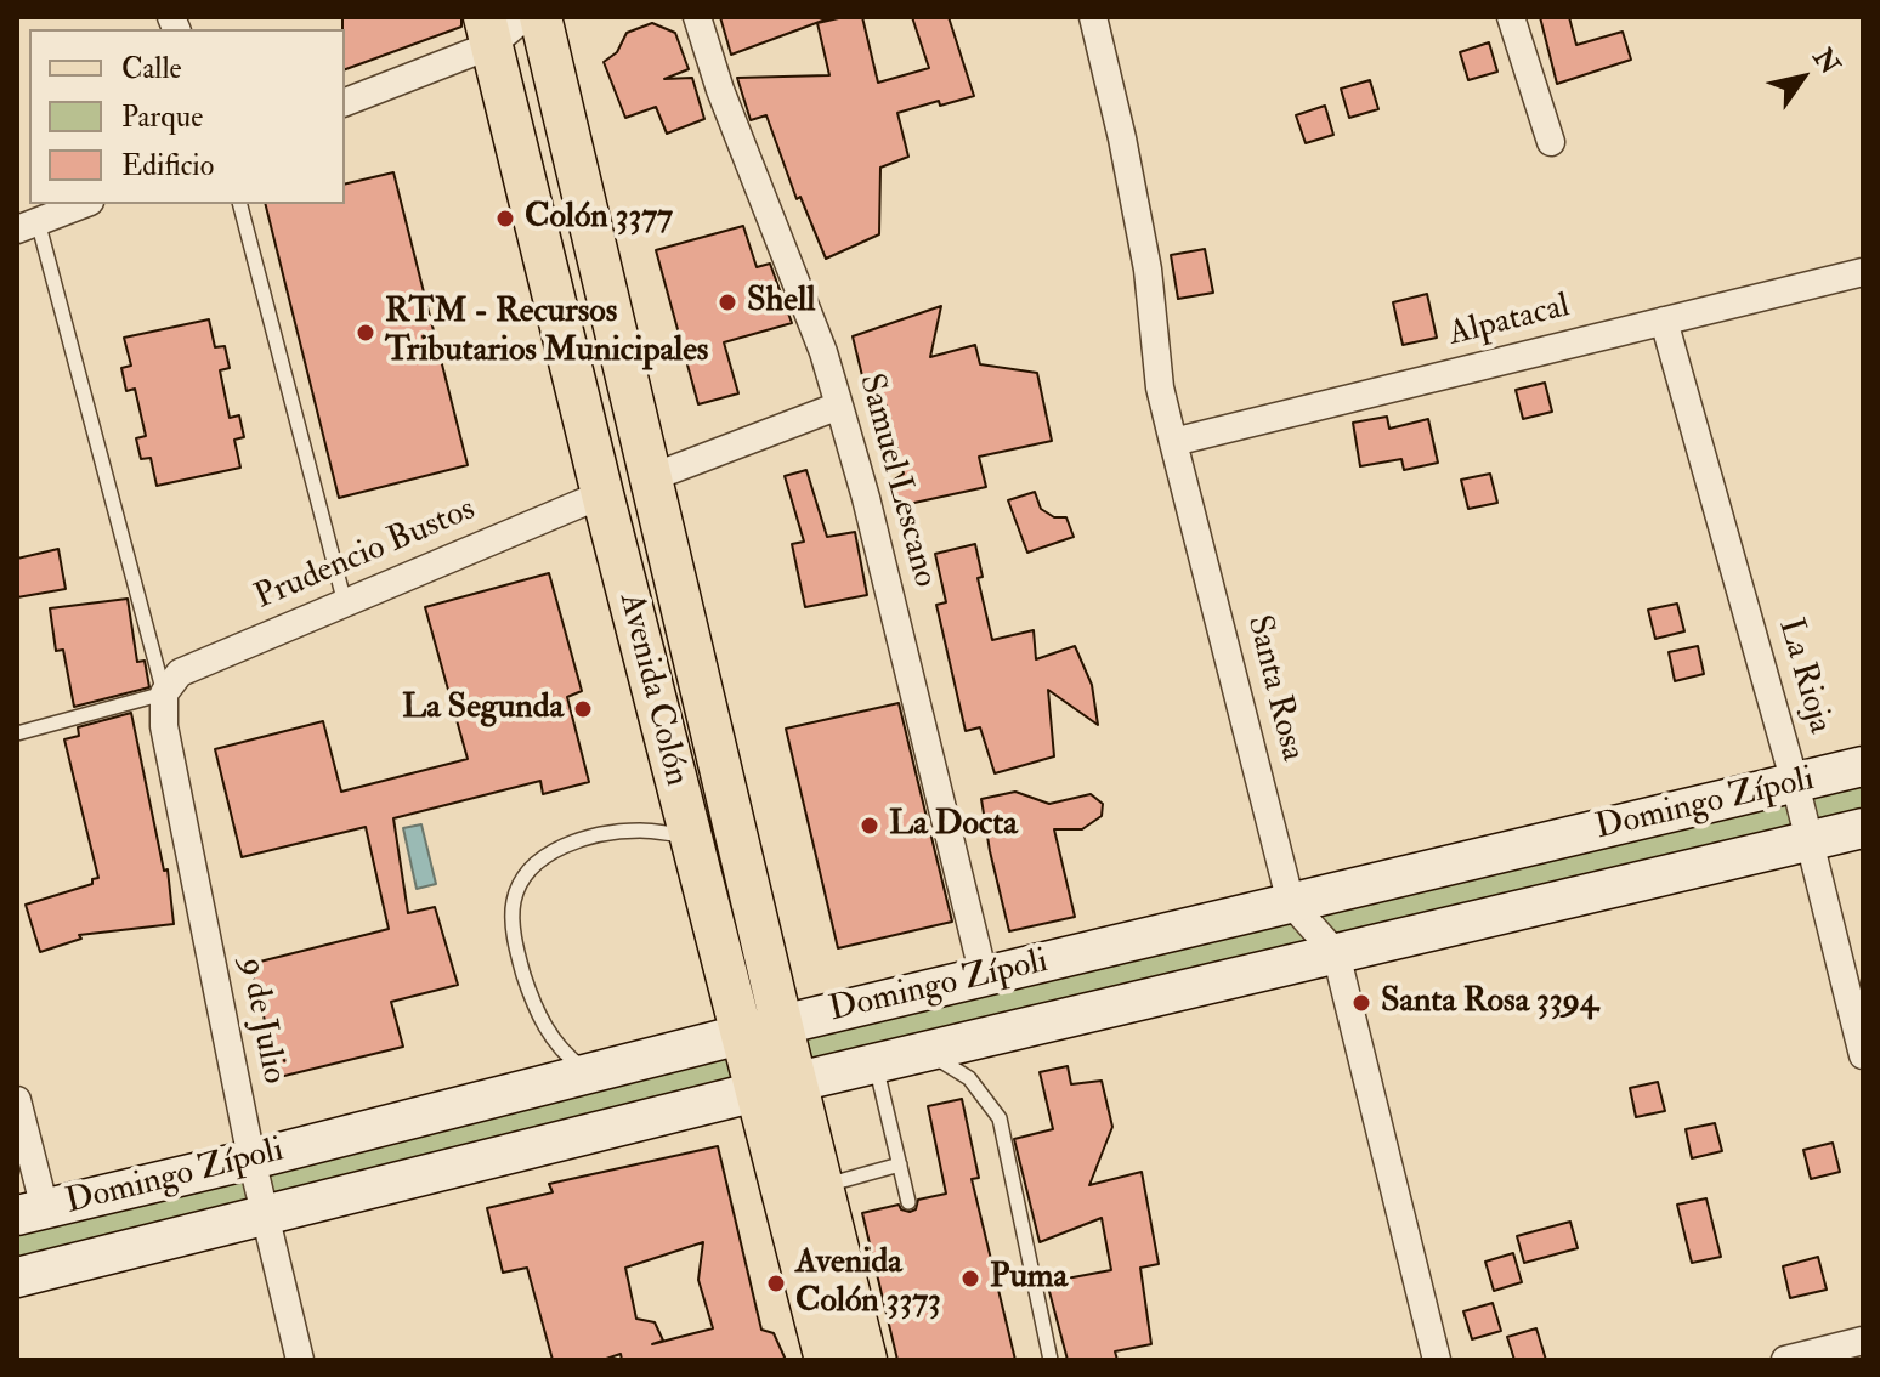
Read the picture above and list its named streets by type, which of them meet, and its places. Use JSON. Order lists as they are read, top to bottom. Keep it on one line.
{"streets":{"main road":["Avenida Colón","Domingo Zípoli"],"street":["Alpatacal","Samuel Lescano","Prudencio Bustos","La Rioja","Santa Rosa","9 de Julio"]},"crossings":[["Alpatacal","La Rioja"],["Alpatacal","Santa Rosa"],["Samuel Lescano","Domingo Zípoli"],["Prudencio Bustos","Avenida Colón"],["Prudencio Bustos","9 de Julio"],["La Rioja","Domingo Zípoli"],["Santa Rosa","Domingo Zípoli"],["Avenida Colón","Domingo Zípoli"],["Domingo Zípoli","9 de Julio"]],"places":["Colón 3377","Shell","RTM - Recursos Tributarios Municipales","La Segunda","La Docta","Santa Rosa 3394","Puma","Avenida Colón 3373"],"legend":["Calle","Parque","Edificio"],"north":"top right"}
